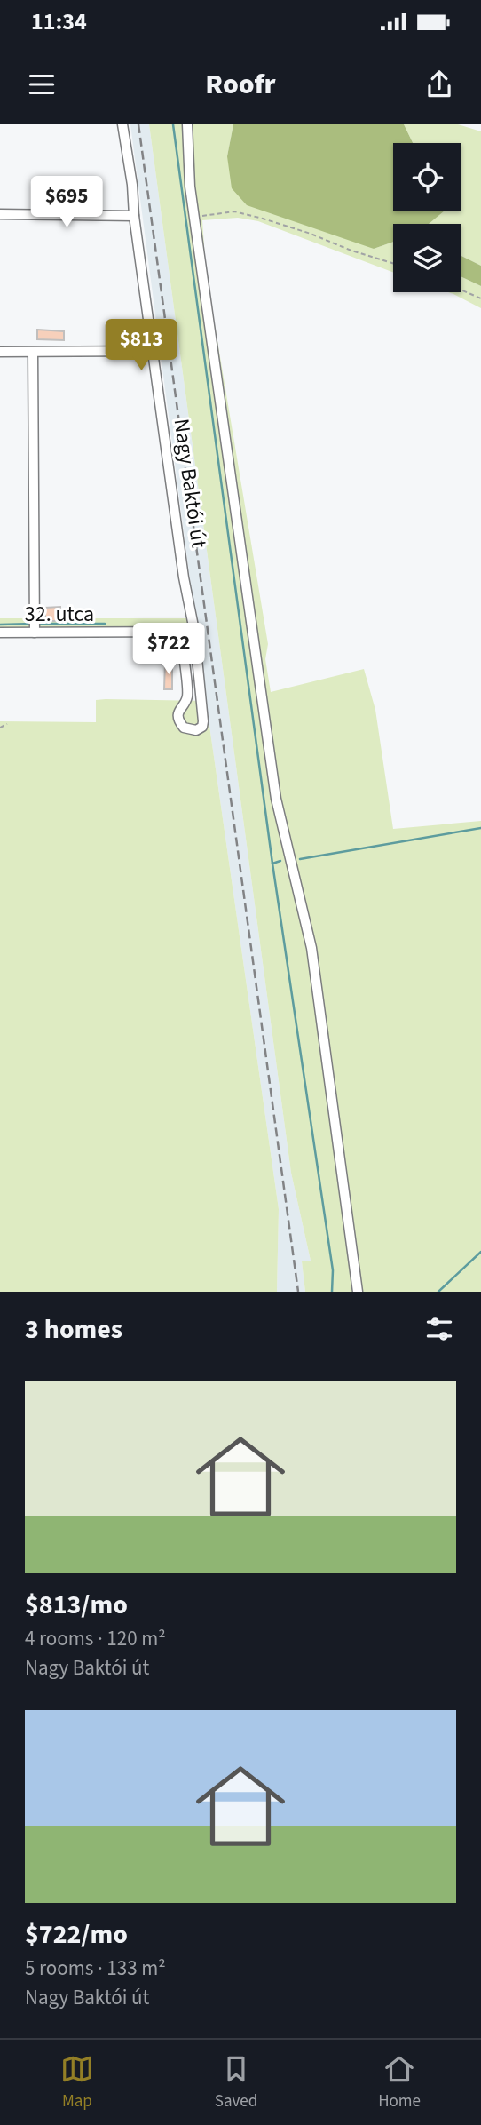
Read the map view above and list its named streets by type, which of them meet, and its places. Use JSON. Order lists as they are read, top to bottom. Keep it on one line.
{"streets":{"street":["Nagy Baktói út","32. utca"]},"crossings":[["Nagy Baktói út","32. utca"]],"page":{"status":"11:34","header":"Roofr","price":["$695","$813","$722"],"heading":"3 homes","list":[{"name":"$813/mo","note":"4 rooms · 120 m² · Nagy Baktói út"},{"name":"$722/mo","note":"5 rooms · 133 m² · Nagy Baktói út"}],"tabs":["Map","Saved","Home"]}}
